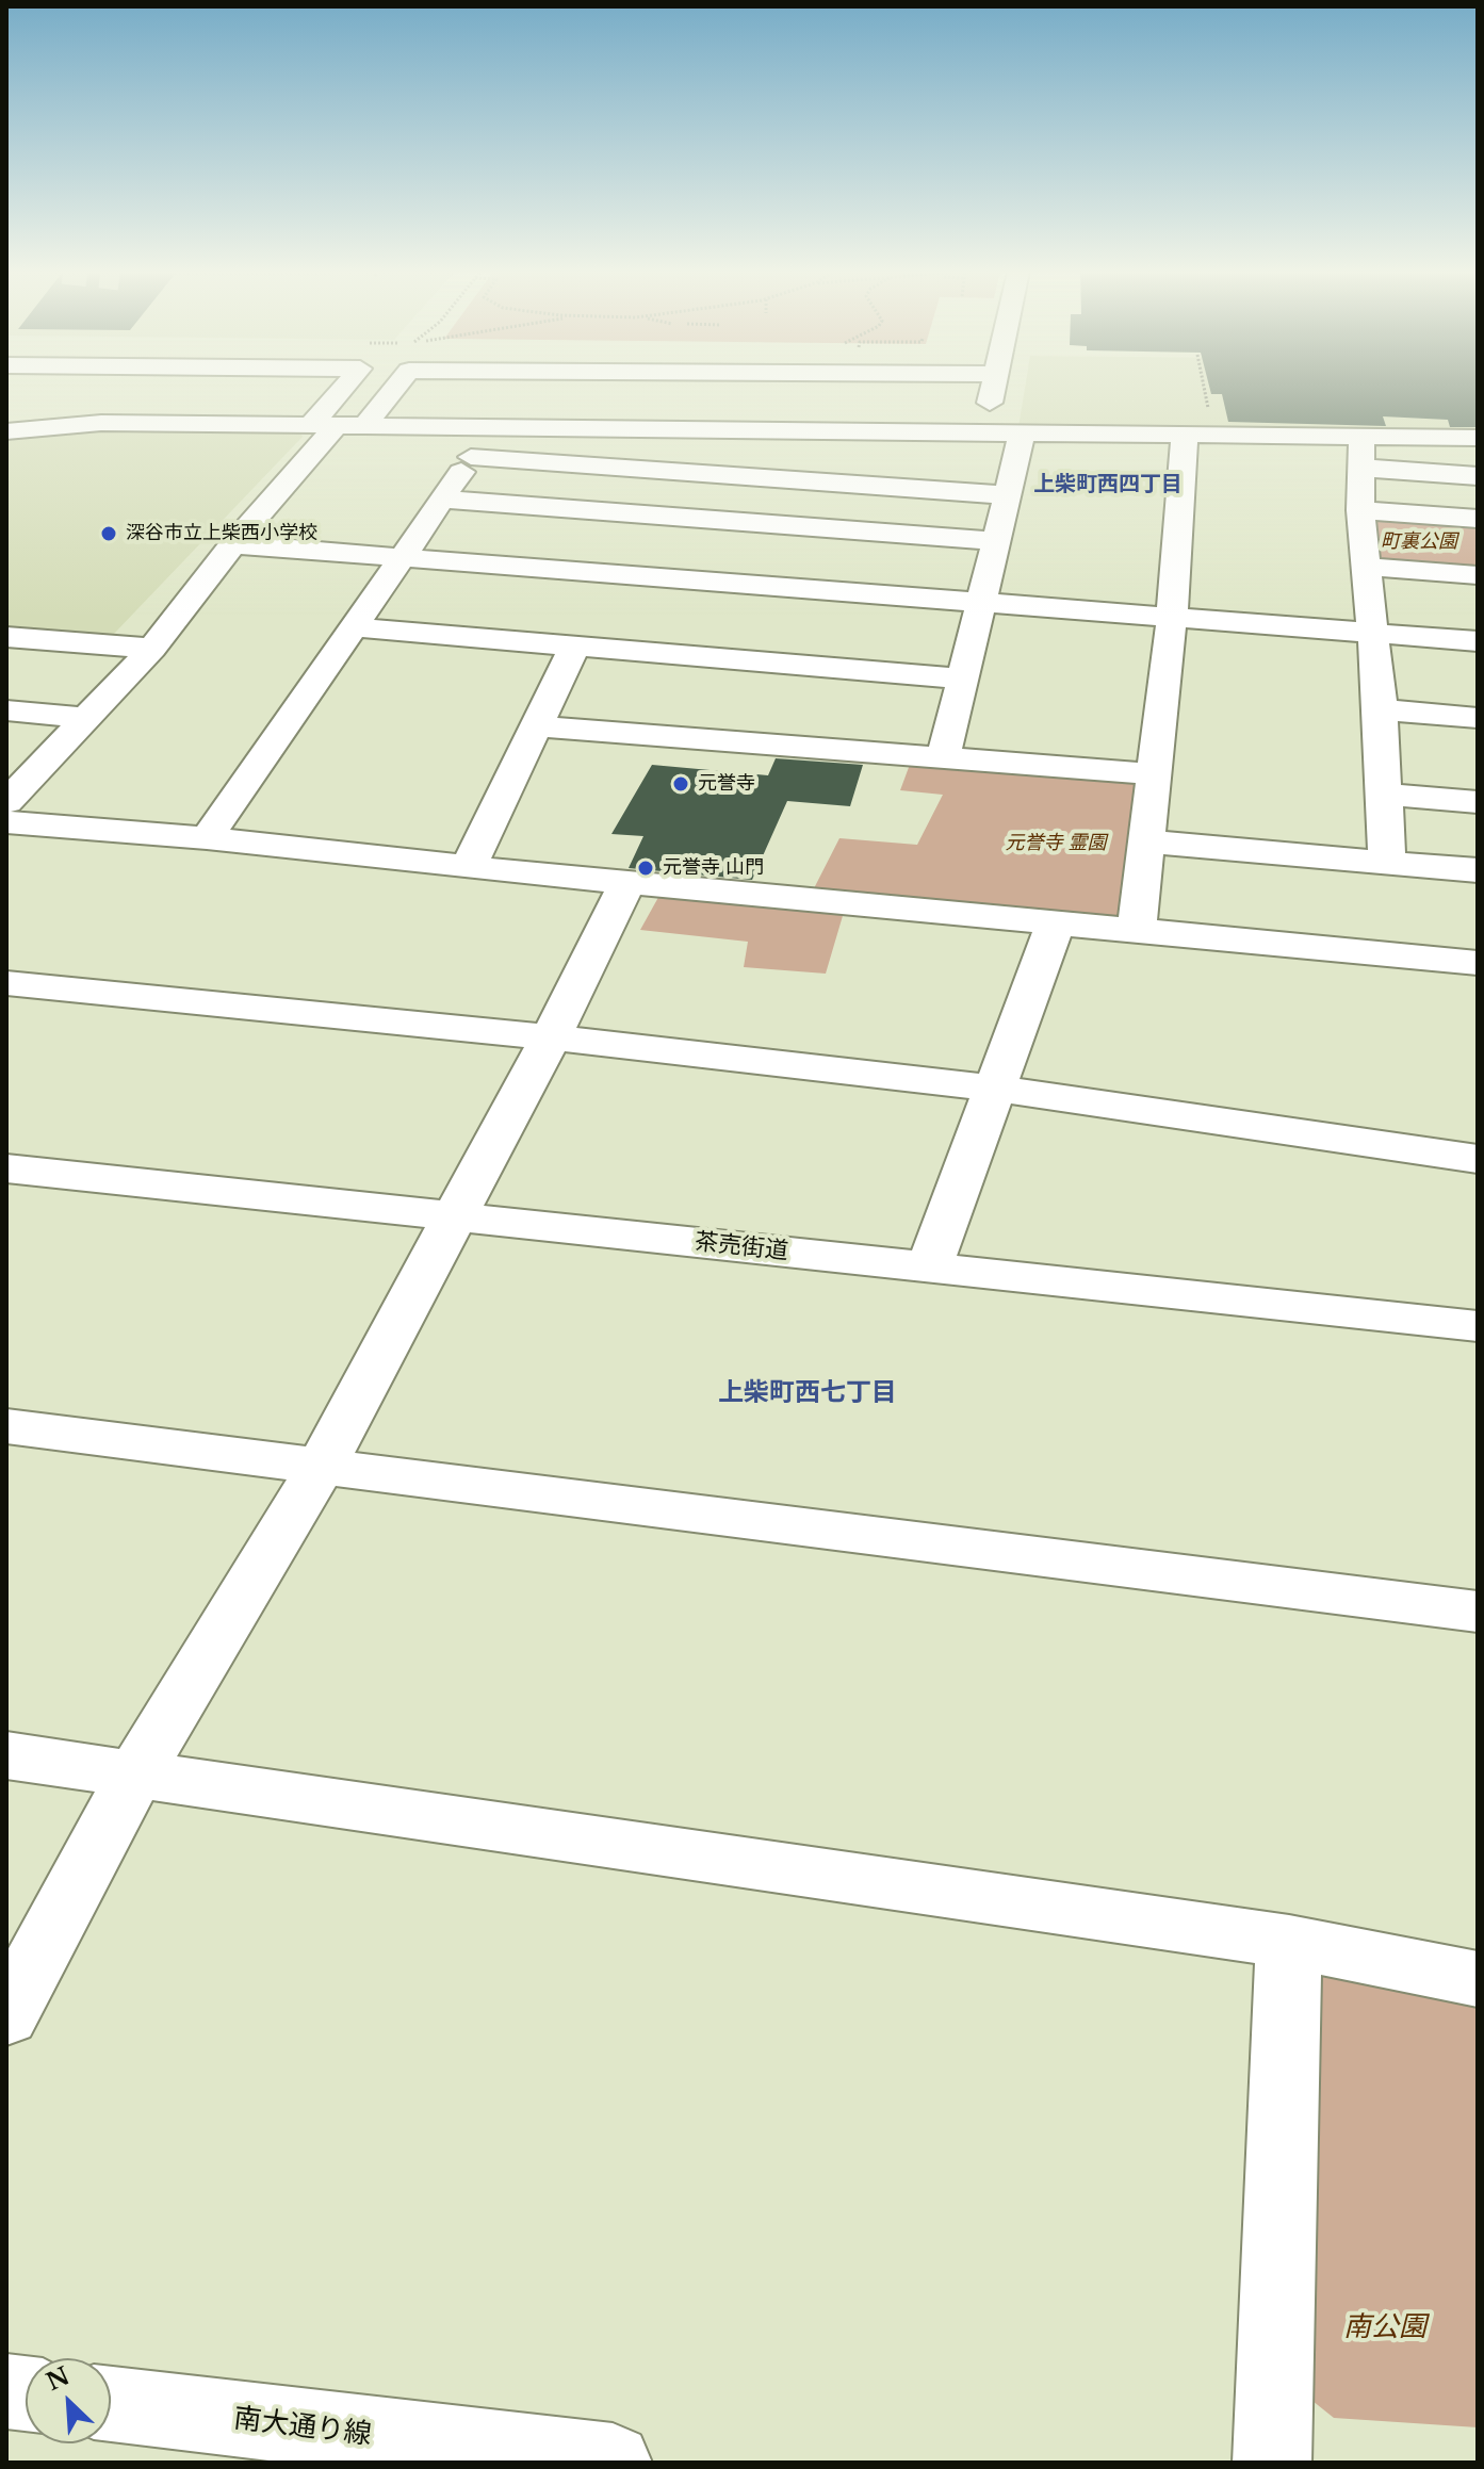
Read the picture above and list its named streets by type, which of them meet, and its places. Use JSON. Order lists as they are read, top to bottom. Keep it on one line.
{"streets":{"street":["茶売街道","南大通り線"]},"districts":["上柴町西四丁目","上柴町西七丁目"],"parks":["町裏公園","元誉寺 霊園","南公園"],"places":["深谷市立上柴西小学校","元誉寺","元誉寺 山門"],"north":"top left"}
